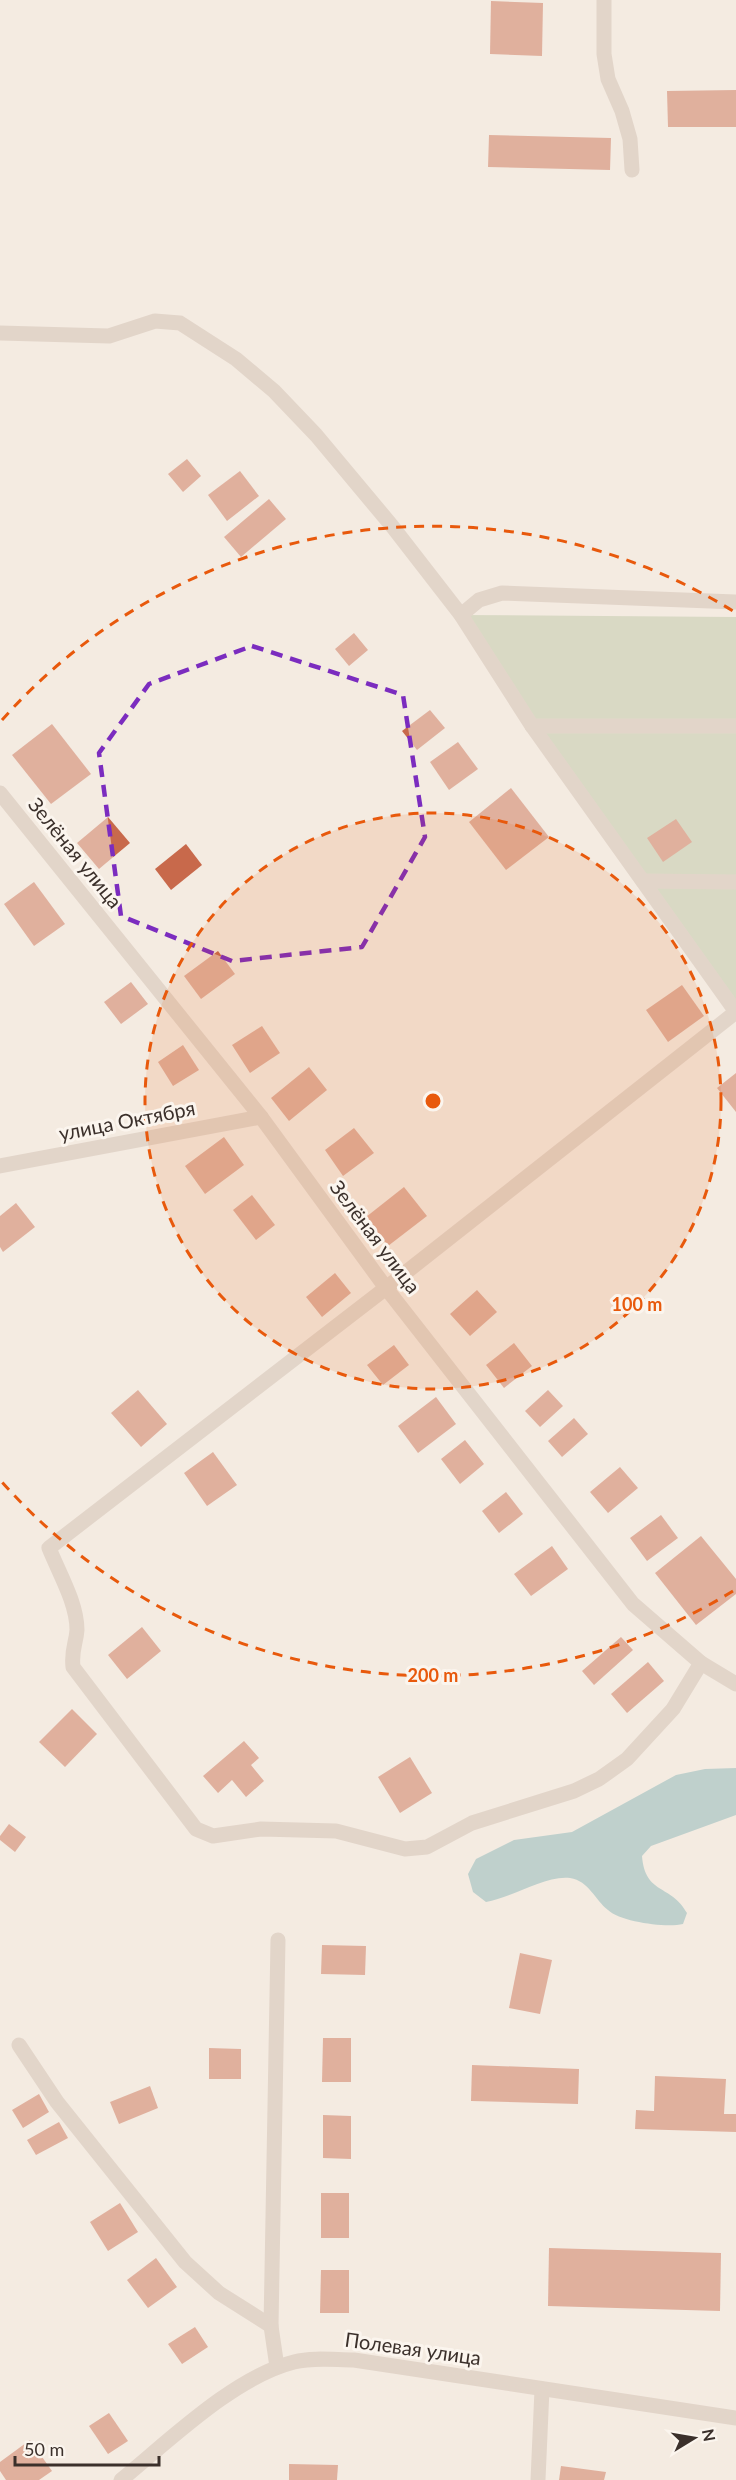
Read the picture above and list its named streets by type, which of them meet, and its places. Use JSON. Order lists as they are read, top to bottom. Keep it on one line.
{"streets":{"street":["Зелёная улица","улица Октября","Полевая улица"]},"crossings":[["Зелёная улица","улица Октября"]],"scale_bar":"50 m","north":"right","rings":["100 m","200 m"]}
